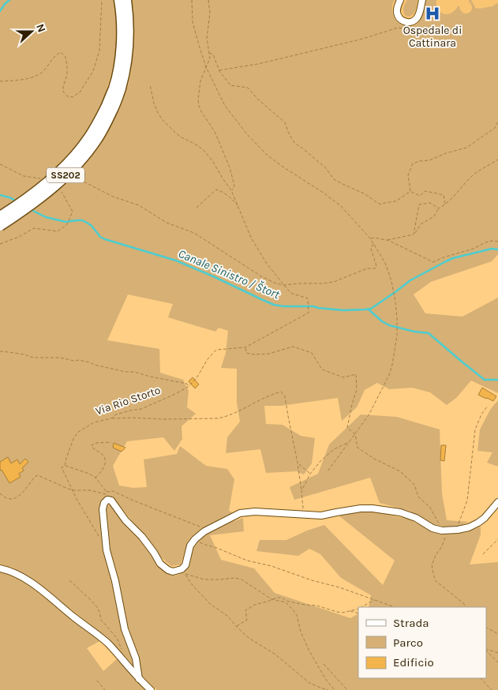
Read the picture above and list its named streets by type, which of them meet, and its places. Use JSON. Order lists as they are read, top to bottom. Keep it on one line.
{"streets":{"highway":["SS202"],"path":["Via Rio Storto"]},"water":["Canale Sinistro / Štort"],"places":{"hospital":["Ospedale di Cattinara"]},"legend":["Strada","Parco","Edificio"],"north":"right"}
